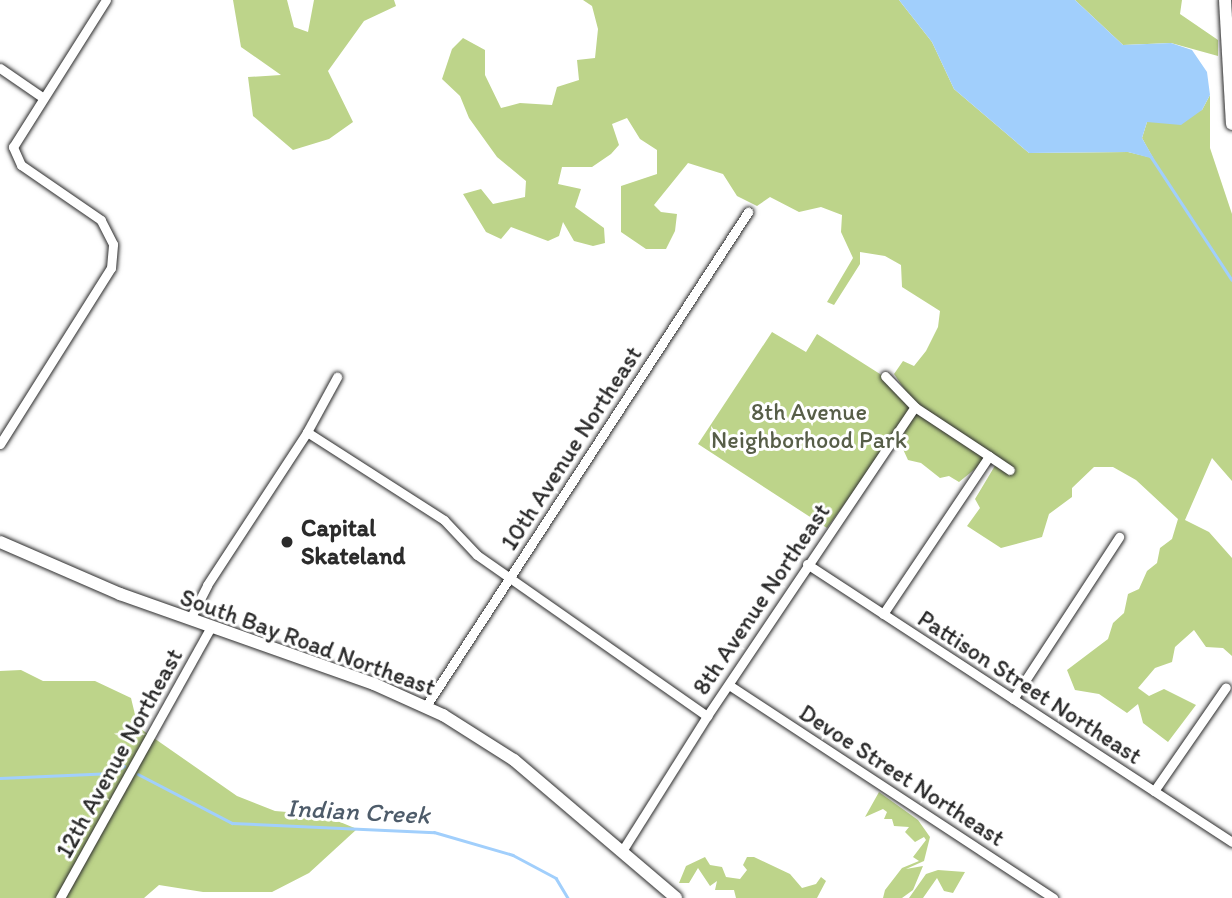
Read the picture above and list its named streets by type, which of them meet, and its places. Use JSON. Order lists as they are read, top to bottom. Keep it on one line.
{"streets":{"street":["10th Avenue Northeast","8th Avenue Northeast","South Bay Road Northeast","Pattison Street Northeast","12th Avenue Northeast","Devoe Street Northeast"]},"crossings":[["10th Avenue Northeast","South Bay Road Northeast"],["8th Avenue Northeast","South Bay Road Northeast"],["8th Avenue Northeast","Pattison Street Northeast"],["8th Avenue Northeast","Devoe Street Northeast"],["South Bay Road Northeast","12th Avenue Northeast"]],"water":["Indian Creek"],"parks":["8th Avenue Neighborhood Park"],"places":["Capital Skateland"]}
